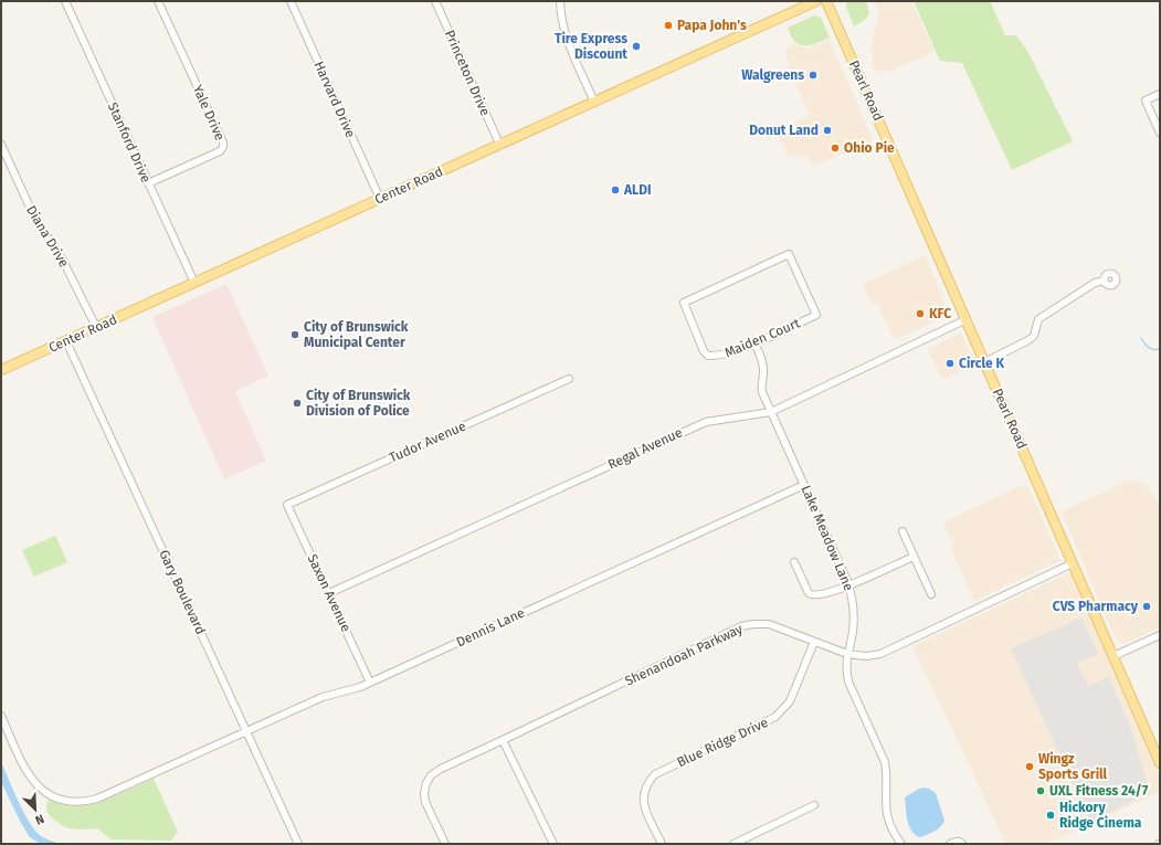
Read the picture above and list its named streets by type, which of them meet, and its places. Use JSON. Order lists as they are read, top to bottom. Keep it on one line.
{"streets":{"main road":["Pearl Road","Center Road"],"street":["Princeton Drive","Harvard Drive","Yale Drive","Stanford Drive","Diana Drive","Maiden Court","Tudor Avenue","Regal Avenue","Lake Meadow Lane","Gary Boulevard","Saxon Avenue","Dennis Lane","Shenandoah Parkway","Blue Ridge Drive"]},"crossings":[["Princeton Drive","Center Road"],["Pearl Road","Regal Avenue"],["Pearl Road","Shenandoah Parkway"],["Harvard Drive","Center Road"],["Yale Drive","Stanford Drive"],["Stanford Drive","Center Road"],["Center Road","Diana Drive"],["Center Road","Gary Boulevard"],["Maiden Court","Lake Meadow Lane"],["Tudor Avenue","Saxon Avenue"],["Regal Avenue","Lake Meadow Lane"],["Regal Avenue","Saxon Avenue"],["Lake Meadow Lane","Dennis Lane"],["Lake Meadow Lane","Shenandoah Parkway"],["Gary Boulevard","Dennis Lane"],["Saxon Avenue","Dennis Lane"],["Shenandoah Parkway","Blue Ridge Drive"]],"places":["Papa John's","Tire Express Discount","Walgreens","Donut Land","Ohio Pie","ALDI","KFC","City of Brunswick Municipal Center","Circle K","City of Brunswick Division of Police","CVS Pharmacy","Wingz Sports Grill","UXL Fitness 24/7","Hickory Ridge Cinema"],"north":"bottom right"}
